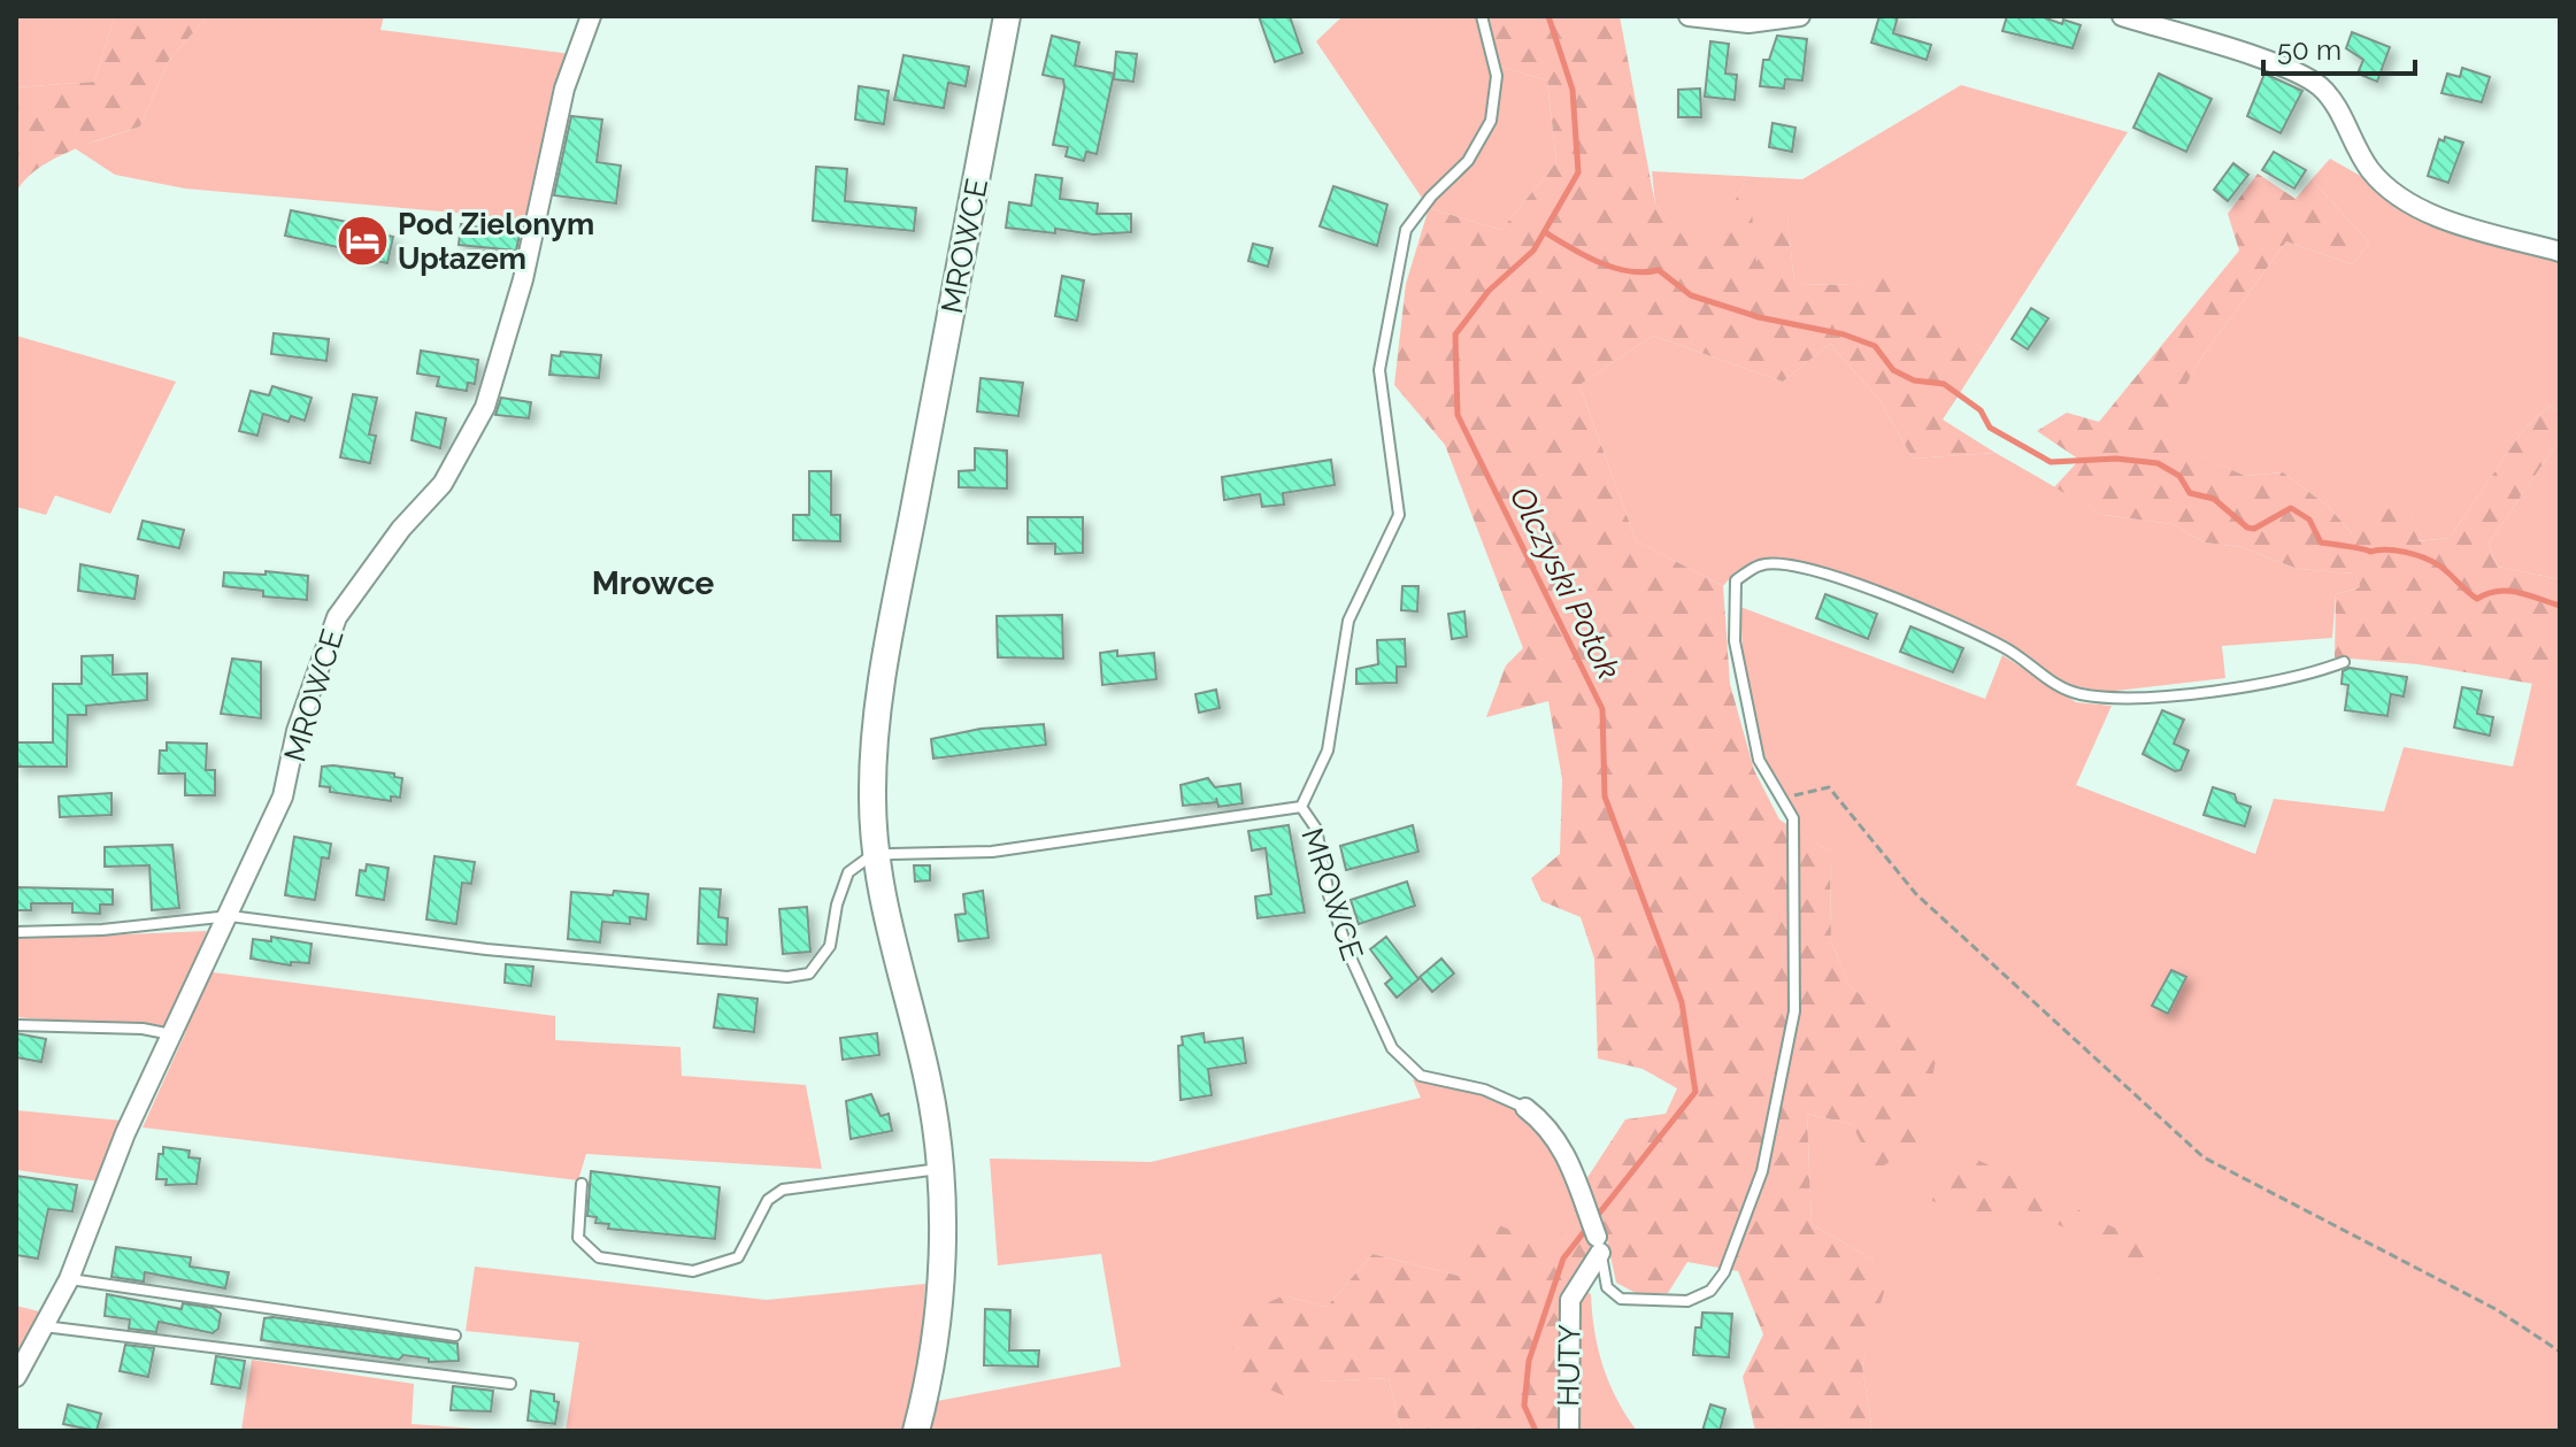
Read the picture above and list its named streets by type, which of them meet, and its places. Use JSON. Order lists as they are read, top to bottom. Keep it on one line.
{"streets":{"street":["MROWCE","HUTY"]},"crossings":[["MROWCE","HUTY"]],"districts":["Mrowce"],"water":["Olczyski Potok"],"places":{"hotel":["Pod Zielonym Upłazem"]},"scale_bar":"50 m"}
